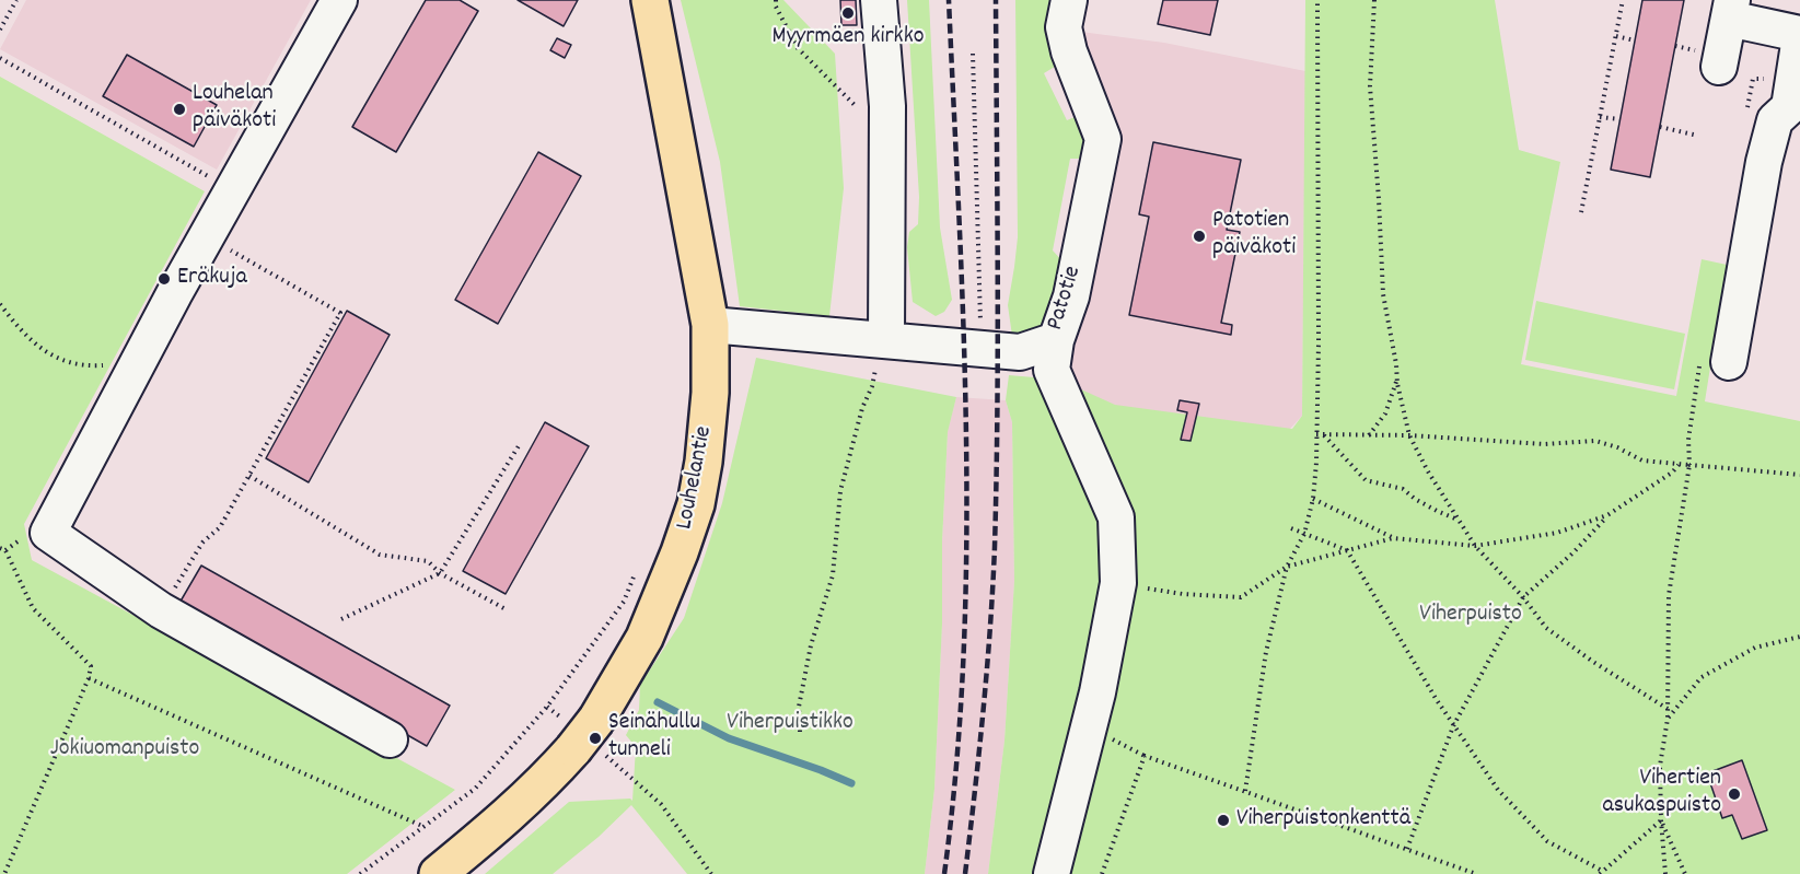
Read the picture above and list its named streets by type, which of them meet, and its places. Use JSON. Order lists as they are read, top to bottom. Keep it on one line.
{"streets":{"main road":["Louhelantie"],"street":["Patotie"]},"crossings":[["Patotie","Louhelantie"]],"parks":["Viherpuisto","Viherpuistikko","Jokiuomanpuisto"],"places":["Myyrmäen kirkko","Louhelan päiväkoti","Patotien päiväkoti","Eräkuja","Seinähullu tunneli","Vihertien asukaspuisto","Viherpuistonkenttä"]}
